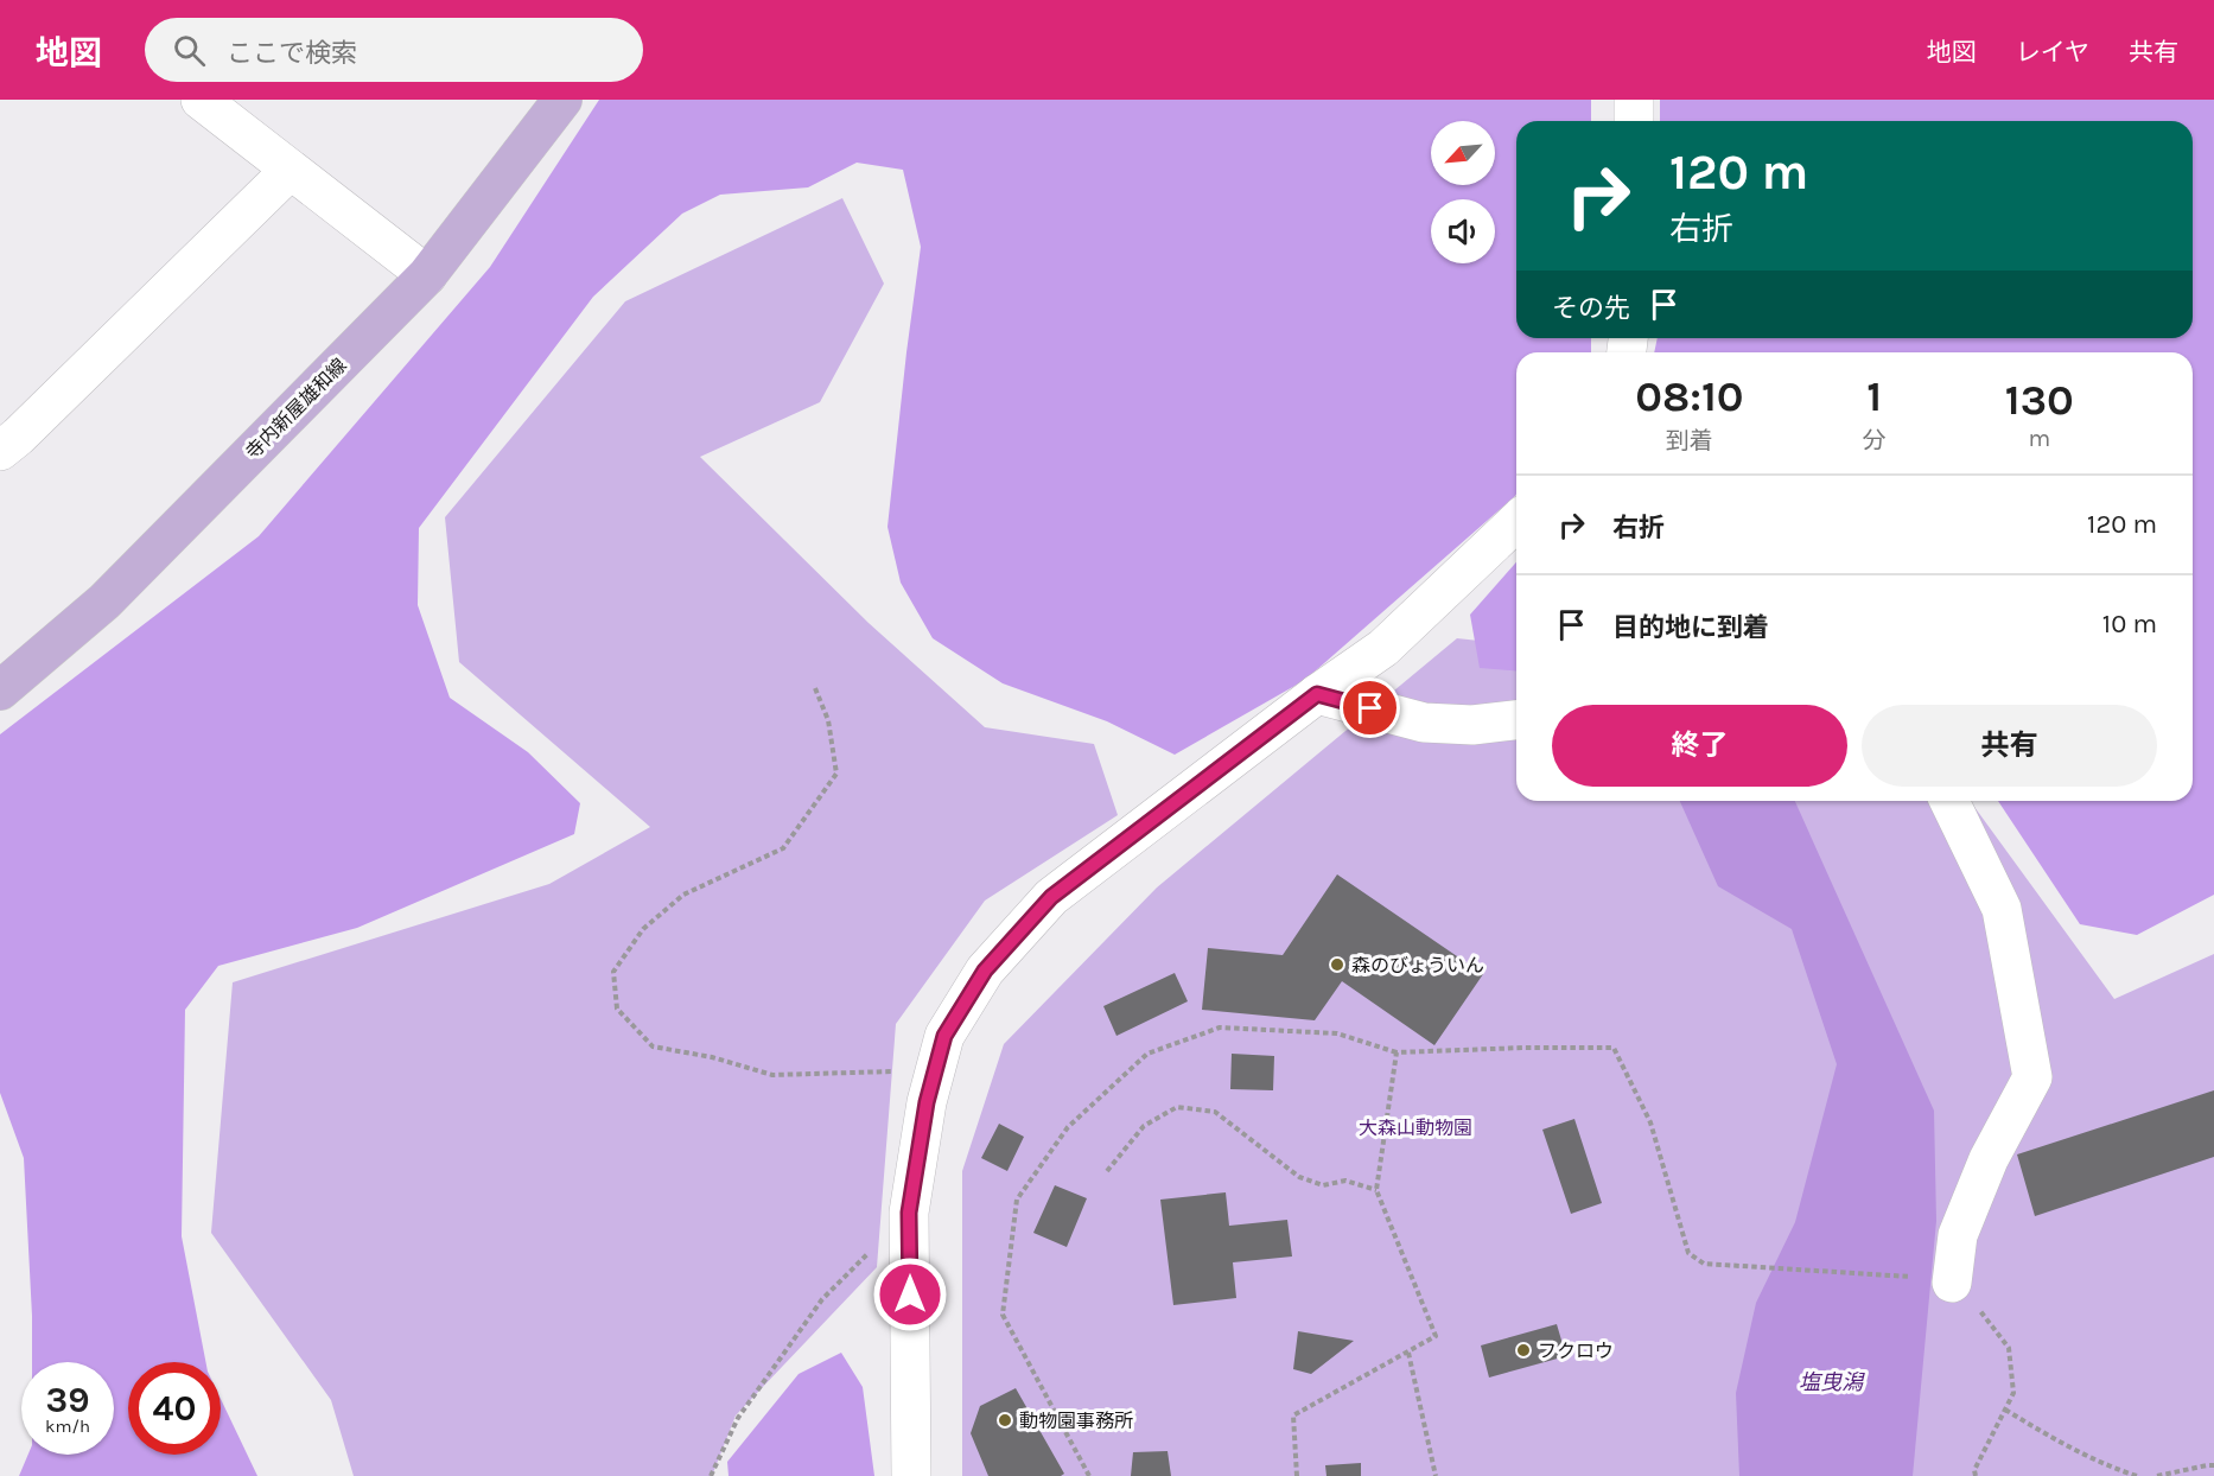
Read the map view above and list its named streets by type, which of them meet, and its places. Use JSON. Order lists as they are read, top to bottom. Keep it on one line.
{"streets":{"main road":["寺内新屋雄和線"]},"water":["塩曳潟"],"parks":["大森山動物園"],"places":["森のびょういん","フクロウ","動物園事務所"],"north":"bottom left","page":{"header":"地図","search":"ここで検索","nav":["地図","レイヤ","共有"],"turn":["120 m","右折"],"then":"その先","eta":["08:10","到着","1","分","130","m"],"list":[{"name":"右折","value":"120 m"},{"name":"目的地に到着","value":"10 m"}],"buttons":["終了","共有"],"speed":"39 km/h","limit":"40"}}
